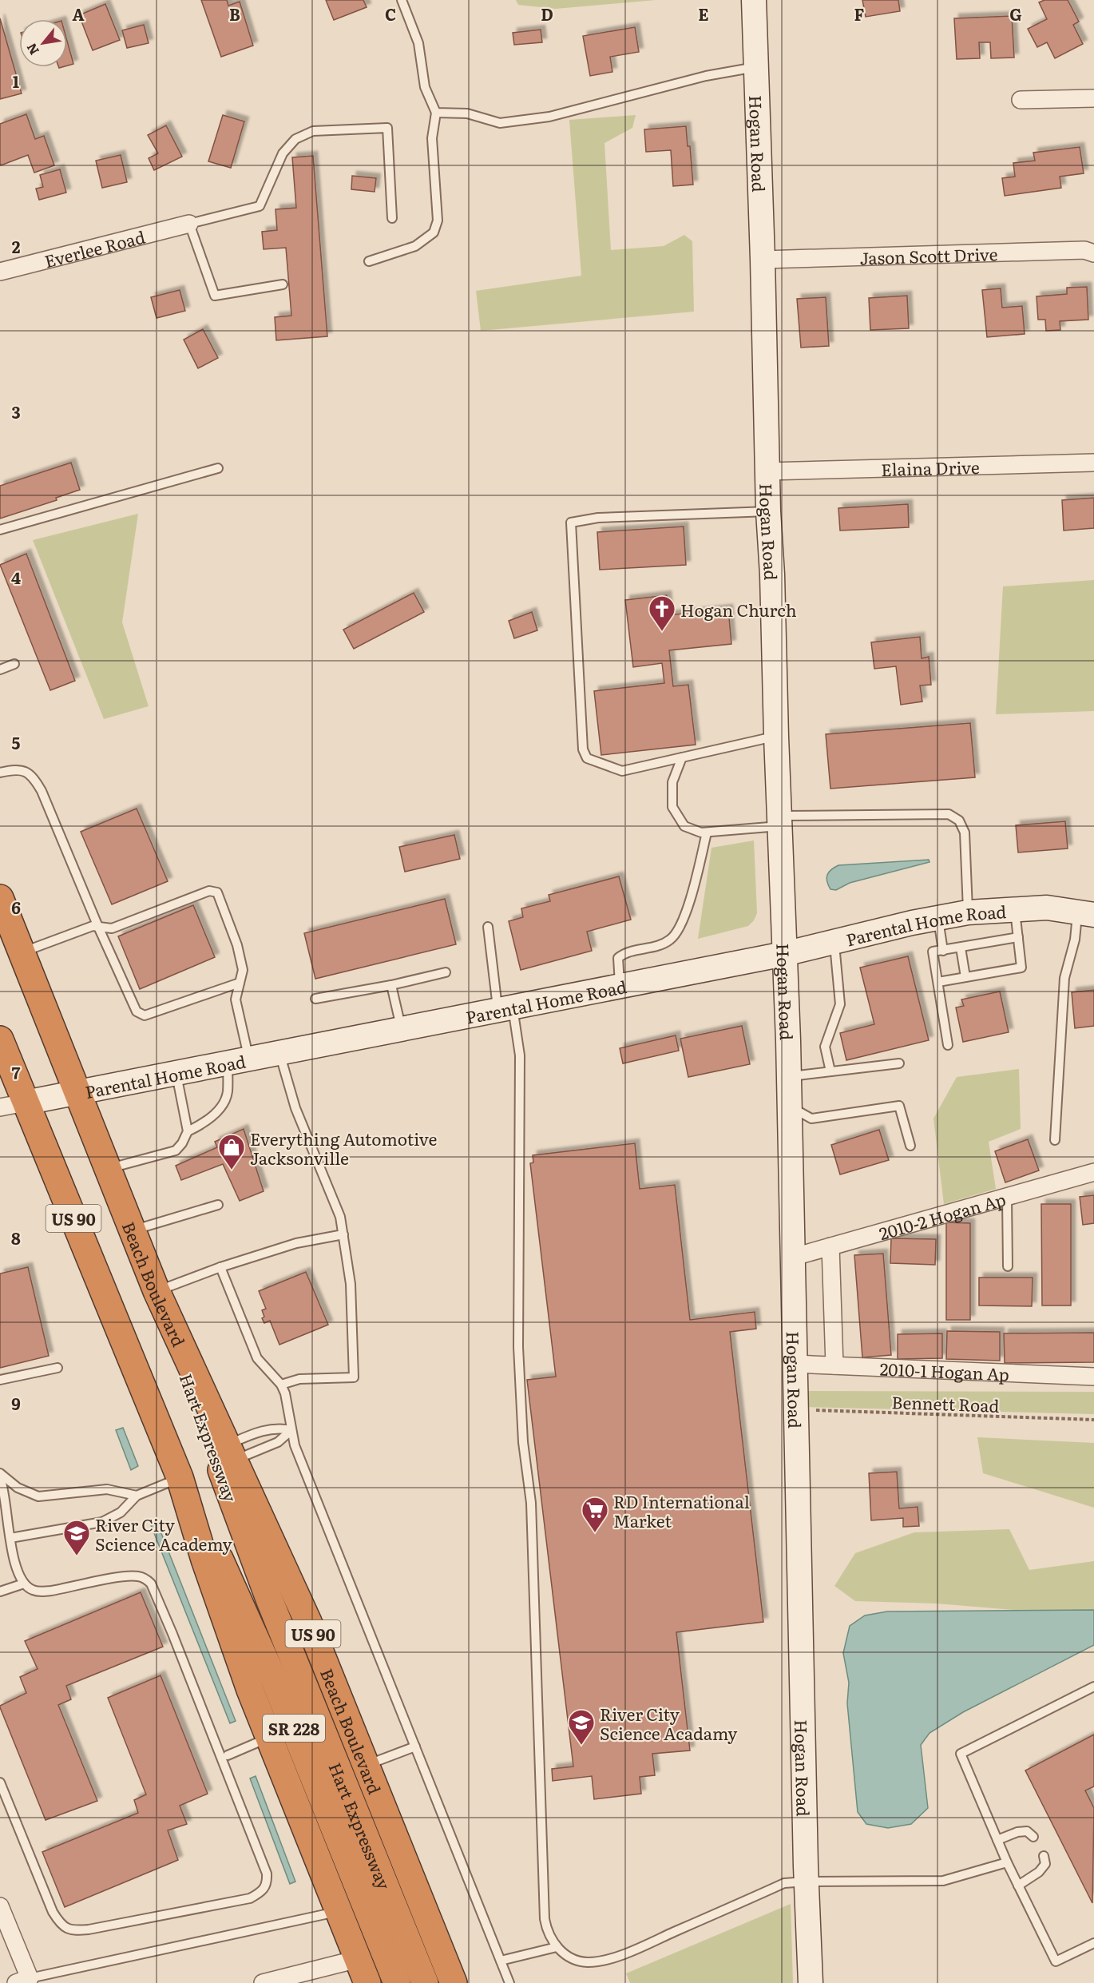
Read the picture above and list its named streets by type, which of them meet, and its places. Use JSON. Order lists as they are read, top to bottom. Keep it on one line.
{"streets":{"highway":["US 90","Beach Boulevard","Hart Expressway","SR 228"],"main road":["Hogan Road","Parental Home Road"],"street":["Everlee Road","Jason Scott Drive","Elaina Drive","2010-2 Hogan Ap","2010-1 Hogan Ap"],"path":["Bennett Road"]},"crossings":[["Hogan Road","Jason Scott Drive"],["Hogan Road","Elaina Drive"],["Hogan Road","Parental Home Road"],["Hogan Road","2010-2 Hogan Ap"],["Hogan Road","2010-1 Hogan Ap"],["Hogan Road","Bennett Road"],["Parental Home Road","US 90"],["Parental Home Road","Beach Boulevard"],["US 90","Hart Expressway"],["Beach Boulevard","Hart Expressway"]],"places":{"church":["Hogan Church"],"shop":["Everything Automotive Jacksonville"],"supermarket":["RD International Market"],"school or university":["River City Science Academy","River City Science Acadamy"]},"north":"bottom left","grid":{"columns":["A","B","C","D","E","F","G"],"rows":["1","2","3","4","5","6","7","8","9"]}}
